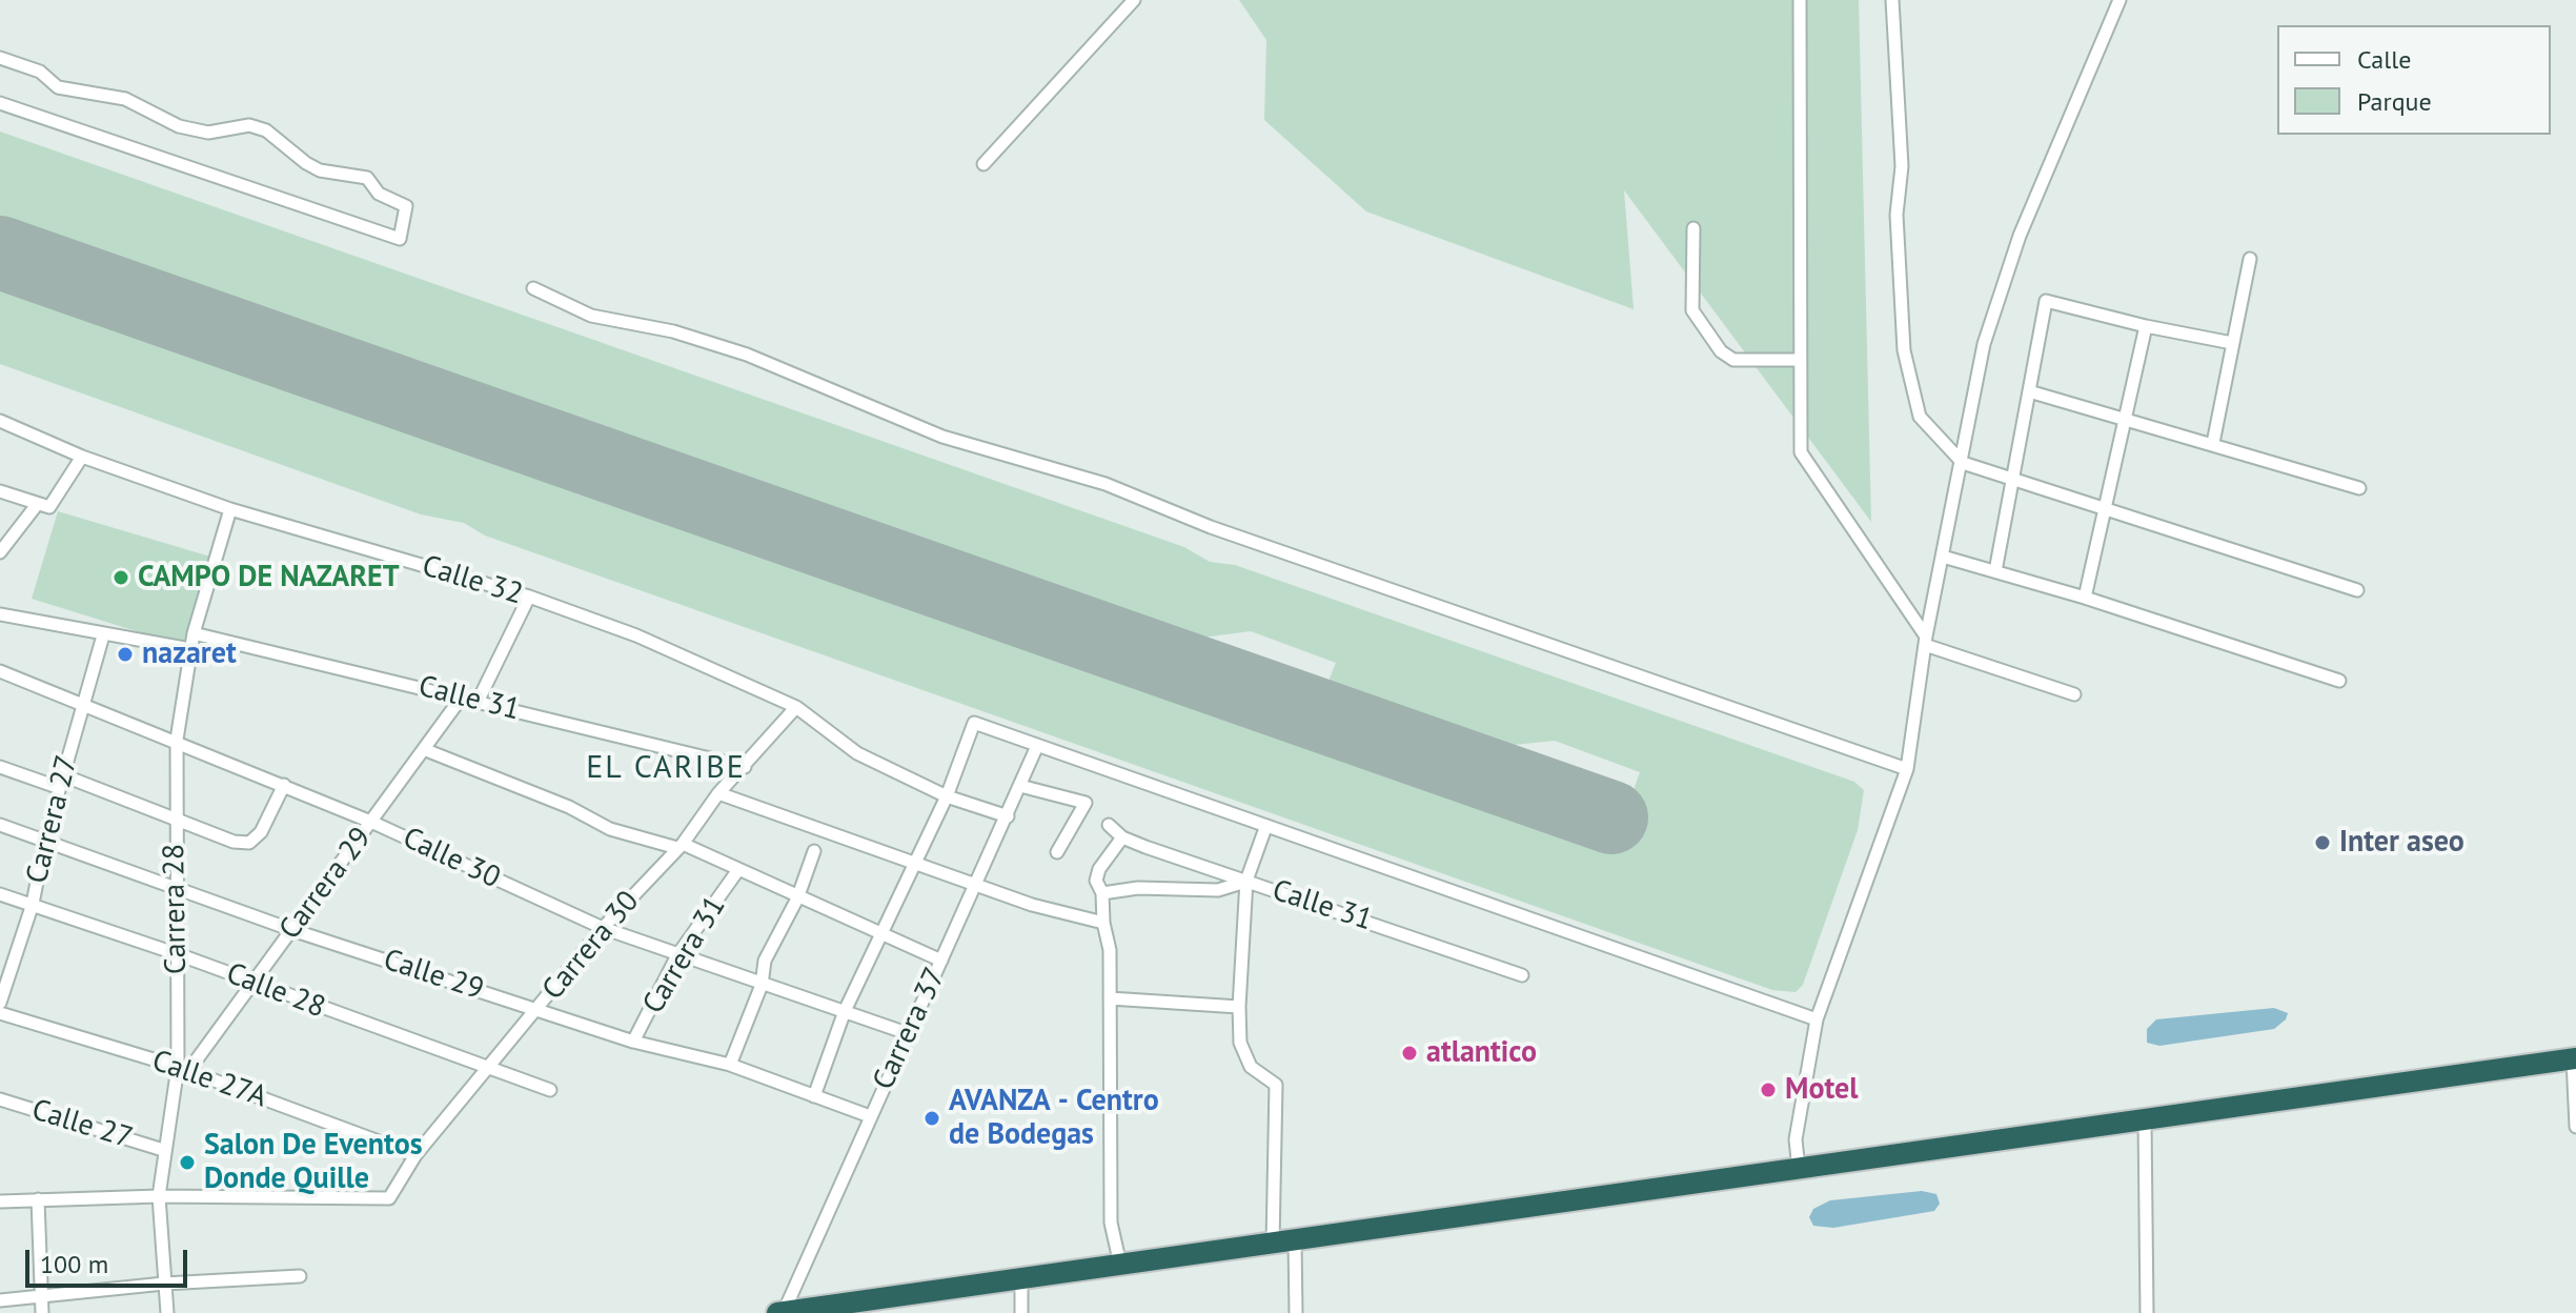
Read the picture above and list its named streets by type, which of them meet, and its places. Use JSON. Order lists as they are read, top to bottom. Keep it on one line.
{"streets":{"street":["Calle 32","Calle 31","Carrera 27","Calle 30","Carrera 29","Carrera 28","Carrera 30","Carrera 31","Calle 29","Calle 28","Carrera 37","Calle 27A","Calle 27"]},"crossings":[["Calle 32","Carrera 28"],["Calle 32","Carrera 30"],["Calle 32","Carrera 37"],["Calle 31","Carrera 29"],["Calle 31","Carrera 28"],["Calle 31","Carrera 30"],["Carrera 27","Calle 30"],["Carrera 27","Calle 29"],["Carrera 27","Calle 28"],["Calle 30","Carrera 29"],["Calle 30","Carrera 28"],["Calle 30","Carrera 30"],["Calle 30","Carrera 31"],["Calle 30","Carrera 37"],["Carrera 29","Carrera 28"],["Carrera 29","Calle 29"],["Carrera 29","Calle 28"],["Carrera 29","Calle 27A"],["Carrera 28","Carrera 30"],["Carrera 28","Calle 29"],["Carrera 28","Calle 28"],["Carrera 28","Calle 27A"],["Carrera 28","Calle 27"],["Carrera 30","Calle 29"],["Carrera 30","Calle 28"],["Carrera 30","Calle 27A"],["Carrera 31","Calle 29"],["Calle 29","Carrera 37"]],"districts":["EL CARIBE"],"places":["CAMPO DE NAZARET","nazaret","Inter aseo","atlantico","Motel","AVANZA - Centro de Bodegas","Salon De Eventos Donde Quille"],"legend":["Calle","Parque"],"scale_bar":"100 m"}
